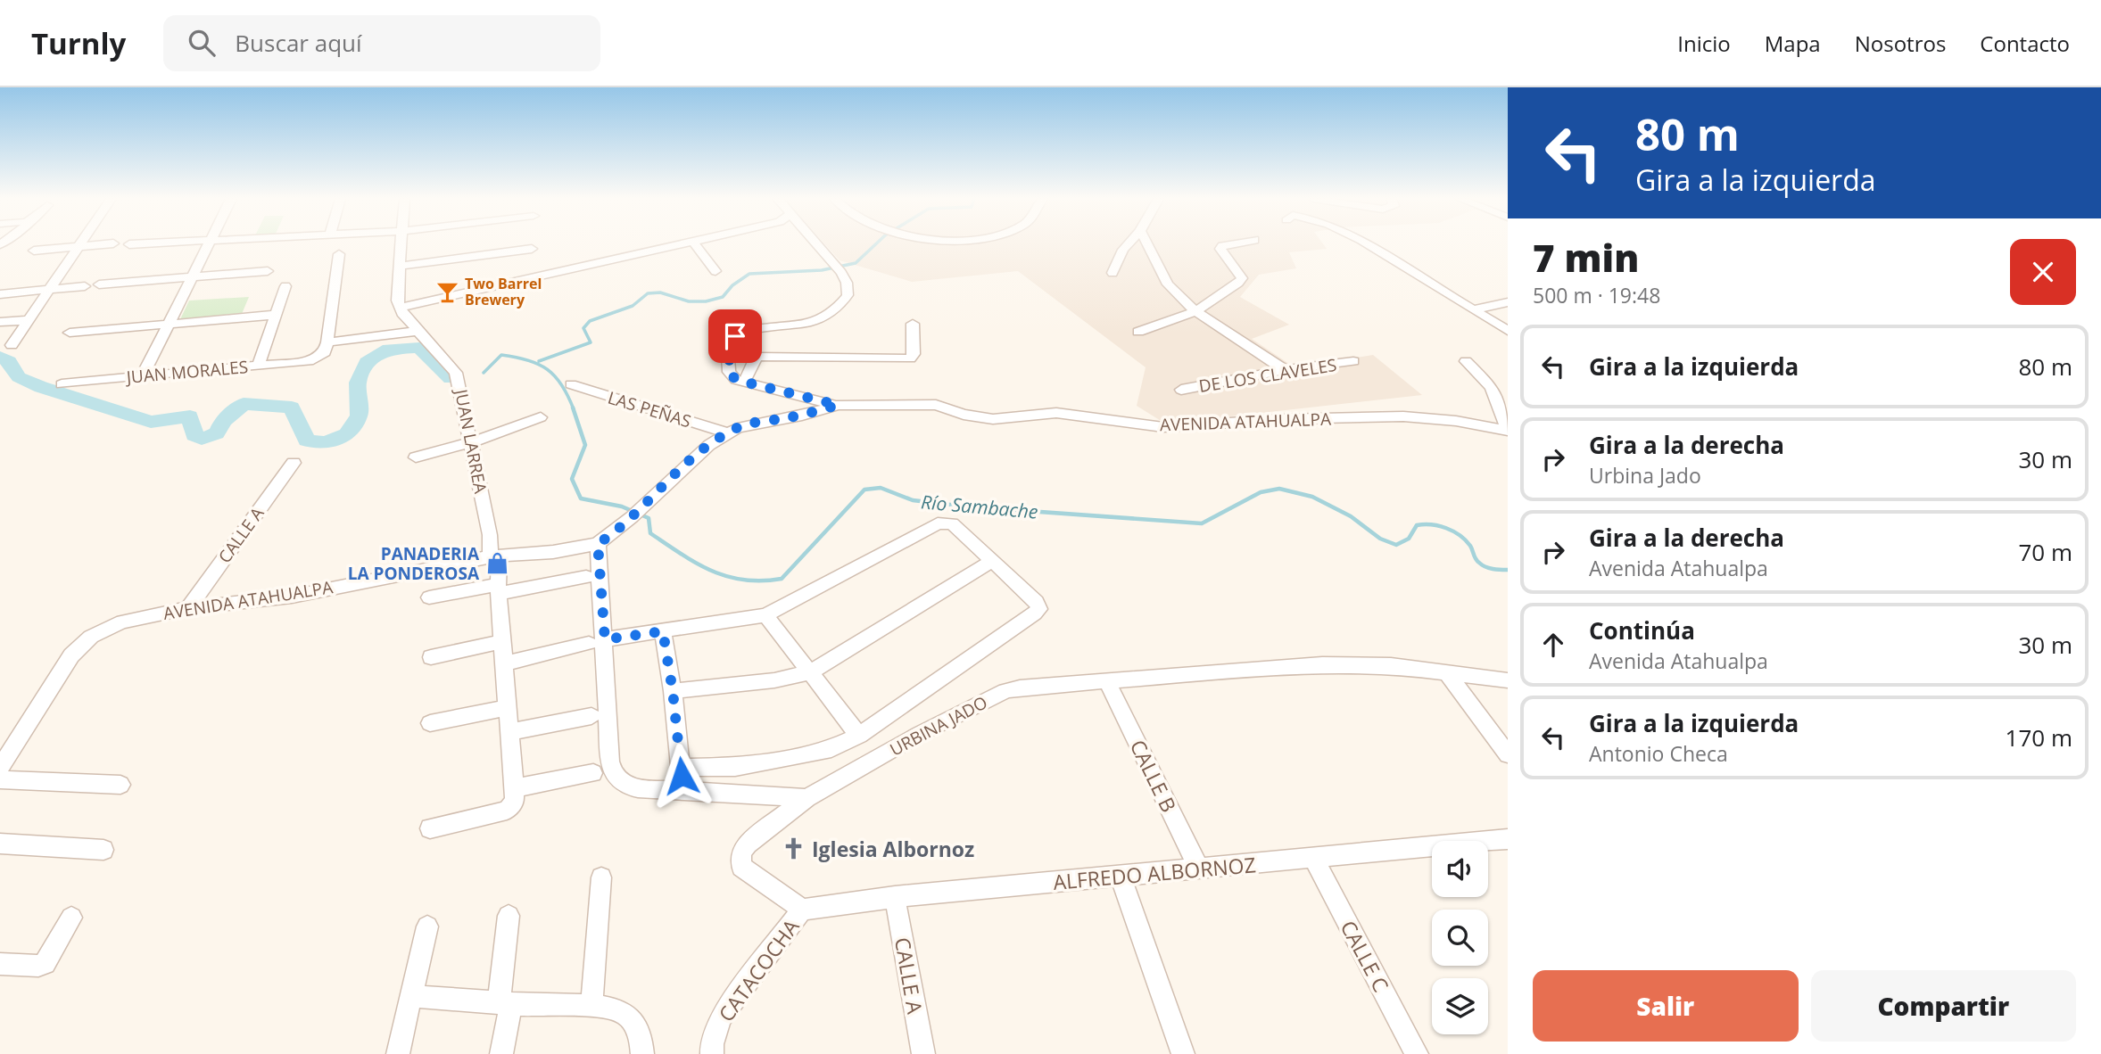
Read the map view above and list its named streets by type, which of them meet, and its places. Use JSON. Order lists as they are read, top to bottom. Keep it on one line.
{"streets":{"street":["JUAN MORALES","DE LOS CLAVELES","LAS PEÑAS","AVENIDA ATAHUALPA","JUAN LARREA","CALLE A","URBINA JADO","CALLE B","ALFREDO ALBORNOZ","CALLE C","CATACOCHA"]},"crossings":[["LAS PEÑAS","AVENIDA ATAHUALPA"],["AVENIDA ATAHUALPA","JUAN LARREA"],["AVENIDA ATAHUALPA","CALLE A"],["CALLE A","ALFREDO ALBORNOZ"],["URBINA JADO","CALLE B"],["URBINA JADO","CATACOCHA"],["CALLE B","ALFREDO ALBORNOZ"],["ALFREDO ALBORNOZ","CALLE C"],["ALFREDO ALBORNOZ","CATACOCHA"]],"water":["Río Sambache"],"places":{"bar":["Two Barrel Brewery"],"shop":["PANADERIA LA PONDEROSA"],"church":["Iglesia Albornoz"]},"page":{"header":"Turnly","search":"Buscar aquí","nav":["Inicio","Mapa","Nosotros","Contacto"],"turn":["80 m","Gira a la izquierda"],"heading":["7 min","500 m · 19:48"],"list":[{"name":"Gira a la izquierda","value":"80 m"},{"name":"Gira a la derecha","note":"Urbina Jado","value":"30 m"},{"name":"Gira a la derecha","note":"Avenida Atahualpa","value":"70 m"},{"name":"Continúa","note":"Avenida Atahualpa","value":"30 m"},{"name":"Gira a la izquierda","note":"Antonio Checa","value":"170 m"}],"buttons":["Salir","Compartir"]}}
